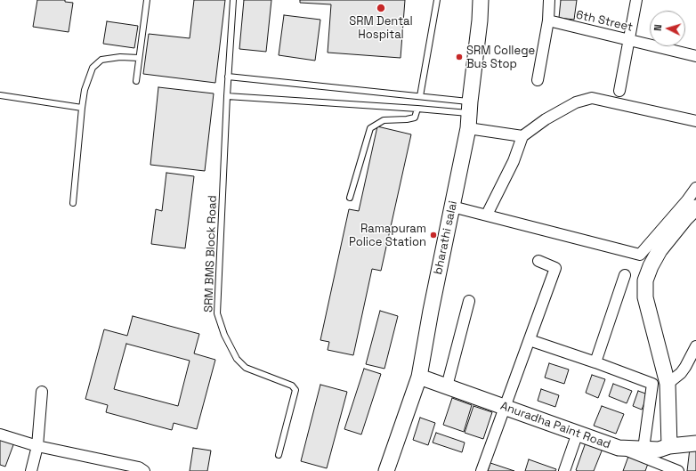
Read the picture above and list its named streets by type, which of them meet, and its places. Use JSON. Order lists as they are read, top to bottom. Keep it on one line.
{"streets":{"street":["6th Street","bharathi salai","Anuradha Paint Road"],"lane":["SRM BMS Block Road"]},"crossings":[["bharathi salai","Anuradha Paint Road"]],"places":["SRM Dental Hospital","SRM College Bus Stop","Ramapuram Police Station"],"north":"left"}
